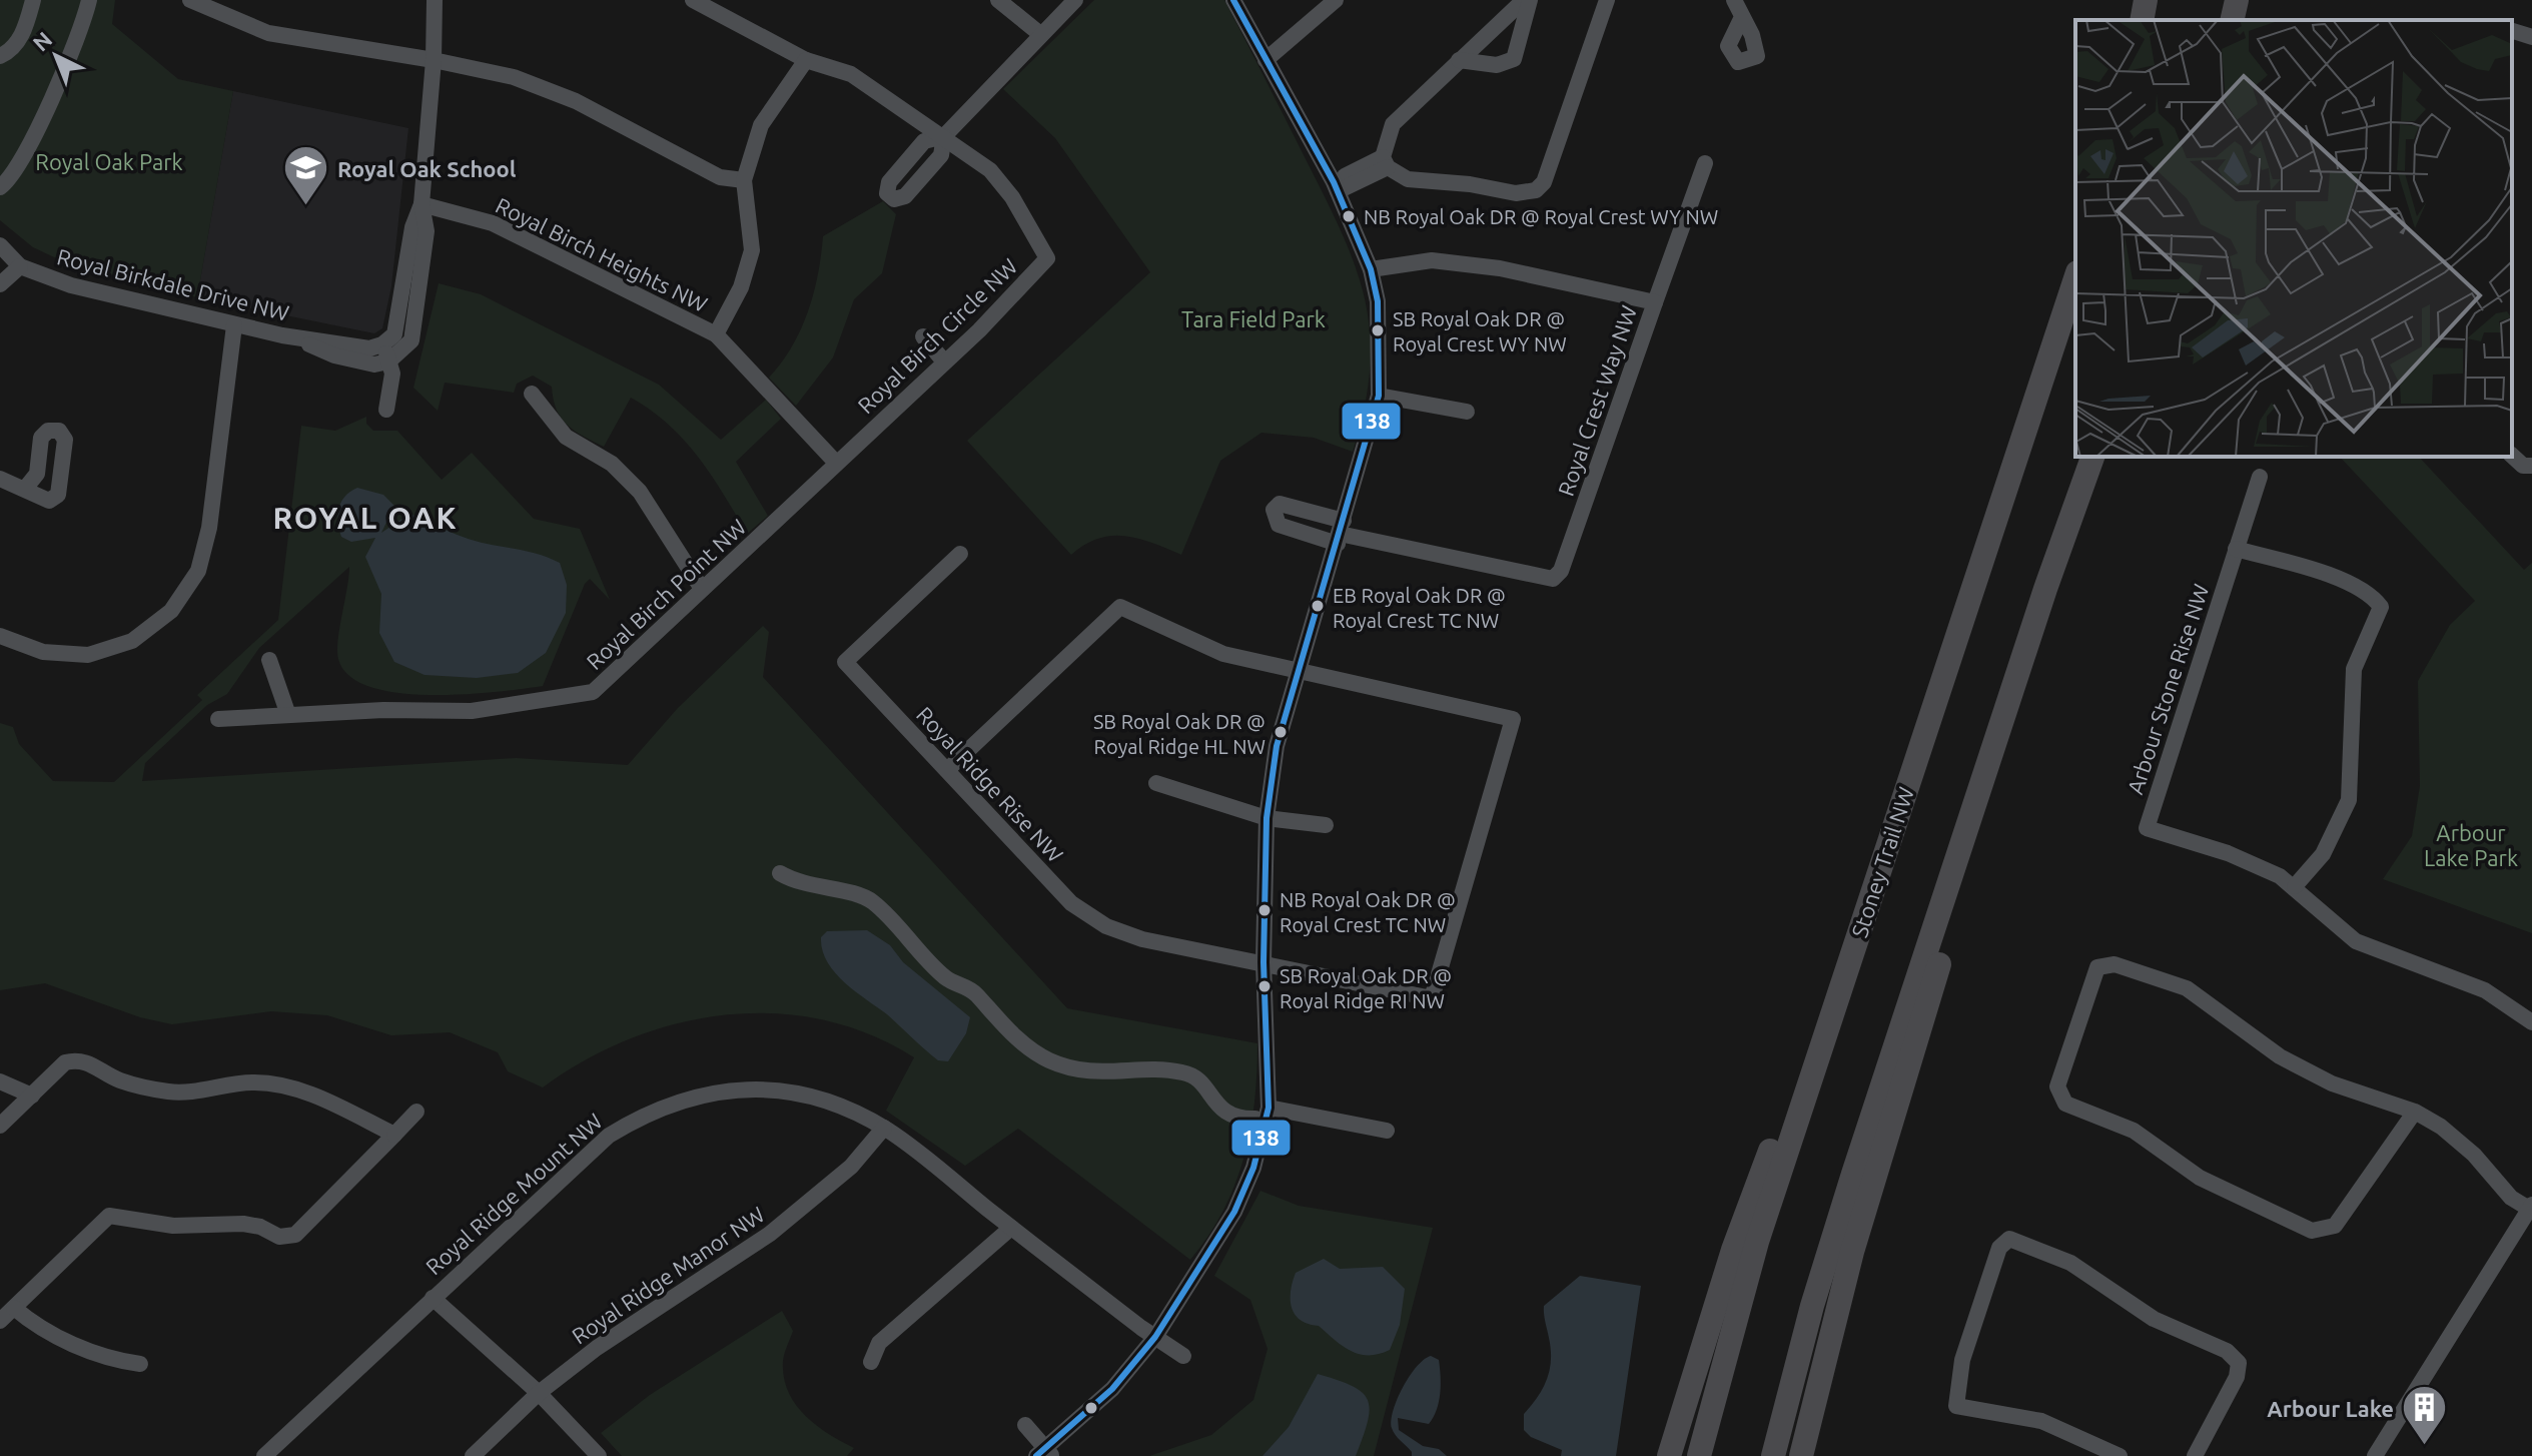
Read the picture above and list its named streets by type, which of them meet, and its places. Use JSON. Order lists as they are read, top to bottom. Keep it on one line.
{"streets":{"highway":["Stoney Trail NW"],"street":["Royal Birch Heights NW","Royal Birkdale Drive NW","Royal Birch Circle NW","Royal Crest Way NW","Royal Birch Point NW","Arbour Stone Rise NW","Royal Ridge Rise NW","Royal Ridge Mount NW","Royal Ridge Manor NW"]},"crossings":[["Royal Birch Circle NW","Royal Birch Point NW"],["Royal Ridge Mount NW","Royal Ridge Manor NW"]],"districts":["ROYAL OAK"],"parks":["Royal Oak Park","Tara Field Park","Arbour Lake Park"],"places":{"school or university":["Royal Oak School"],"other":["NB Royal Oak DR @ Royal Crest WY NW","SB Royal Oak DR @ Royal Crest WY NW","EB Royal Oak DR @ Royal Crest TC NW","SB Royal Oak DR @ Royal Ridge HL NW","NB Royal Oak DR @ Royal Crest TC NW","SB Royal Oak DR @ Royal Ridge RI NW"],"building":["Arbour Lake"]},"lines":["transit line 138"],"north":"top left"}
